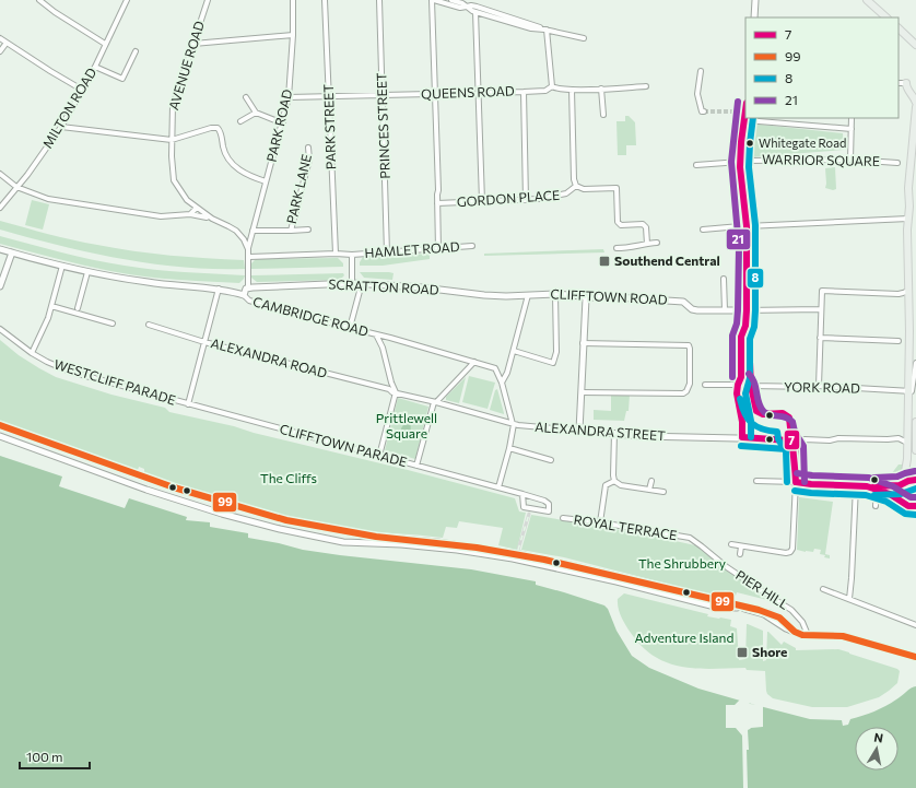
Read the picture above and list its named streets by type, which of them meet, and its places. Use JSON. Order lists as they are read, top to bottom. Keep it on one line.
{"streets":{"street":["AVENUE ROAD","QUEENS ROAD","MILTON ROAD","PARK ROAD","PRINCES STREET","PARK STREET","WARRIOR SQUARE","PARK LANE","GORDON PLACE","HAMLET ROAD","SCRATTON ROAD","CLIFFTOWN ROAD","CAMBRIDGE ROAD","ALEXANDRA ROAD","WESTCLIFF PARADE","YORK ROAD","ALEXANDRA STREET","CLIFFTOWN PARADE","ROYAL TERRACE","PIER HILL"]},"crossings":[["AVENUE ROAD","PARK ROAD"],["AVENUE ROAD","PARK LANE"],["AVENUE ROAD","HAMLET ROAD"],["AVENUE ROAD","SCRATTON ROAD"],["QUEENS ROAD","PARK ROAD"],["QUEENS ROAD","PRINCES STREET"],["QUEENS ROAD","PARK STREET"],["PARK ROAD","PARK LANE"],["PRINCES STREET","HAMLET ROAD"],["PARK STREET","HAMLET ROAD"],["HAMLET ROAD","SCRATTON ROAD"],["SCRATTON ROAD","CLIFFTOWN ROAD"],["ALEXANDRA ROAD","ALEXANDRA STREET"],["WESTCLIFF PARADE","CLIFFTOWN PARADE"],["ROYAL TERRACE","PIER HILL"]],"parks":["Prittlewell Square","The Cliffs","The Shrubbery","Adventure Island"],"places":{"other":["Whitegate Road"],"transit":["Southend Central","Shore"]},"lines":["transit line 21","transit line 7","transit line 8","transit line 99"],"legend":["7","99","8","21"],"scale_bar":"100 m","north":"top"}
